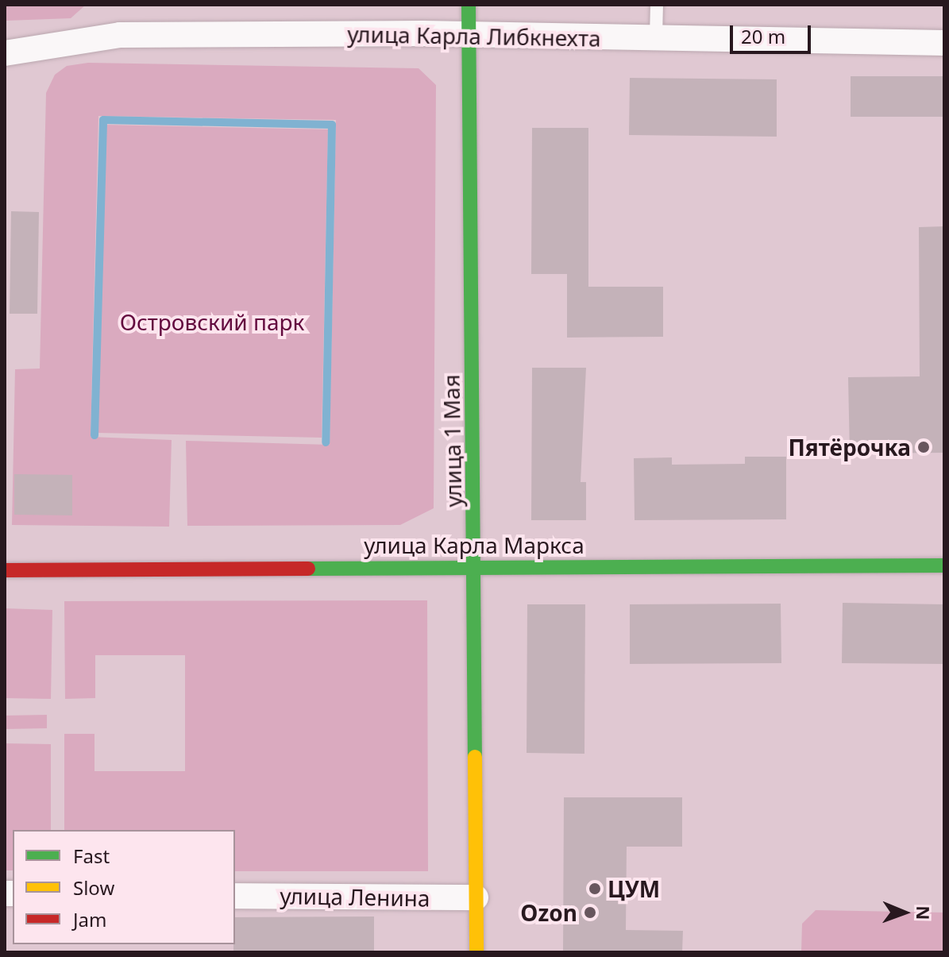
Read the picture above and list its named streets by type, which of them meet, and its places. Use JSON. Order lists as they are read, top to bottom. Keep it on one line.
{"streets":{"street":["улица Карла Либкнехта","улица 1 Мая","улица Карла Маркса","улица Ленина"]},"crossings":[["улица Карла Либкнехта","улица 1 Мая"],["улица 1 Мая","улица Карла Маркса"],["улица 1 Мая","улица Ленина"]],"parks":["Островский парк"],"places":["Пятёрочка","ЦУМ","Ozon"],"legend":["Fast","Slow","Jam"],"scale_bar":"20 m","north":"right"}
